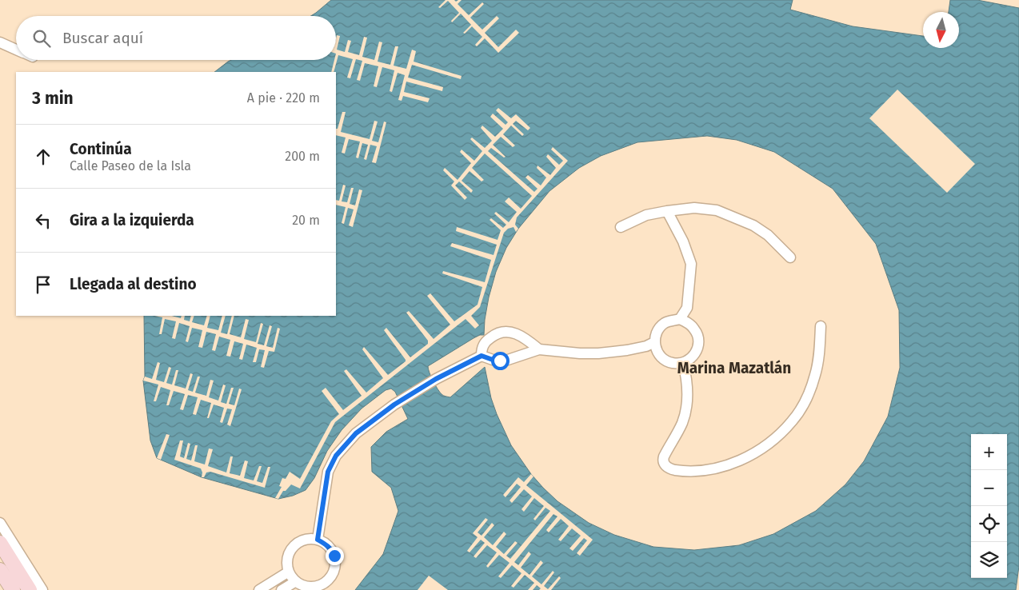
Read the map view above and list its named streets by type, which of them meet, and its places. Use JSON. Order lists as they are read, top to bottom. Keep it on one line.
{"districts":["Marina Mazatlán"],"north":"bottom","page":{"search":"Buscar aquí","heading":["3 min","A pie · 220 m"],"list":[["Continúa","Calle Paseo de la Isla","200 m"],["Gira a la izquierda","20 m"],"Llegada al destino"],"map_buttons":["+","−"]}}
